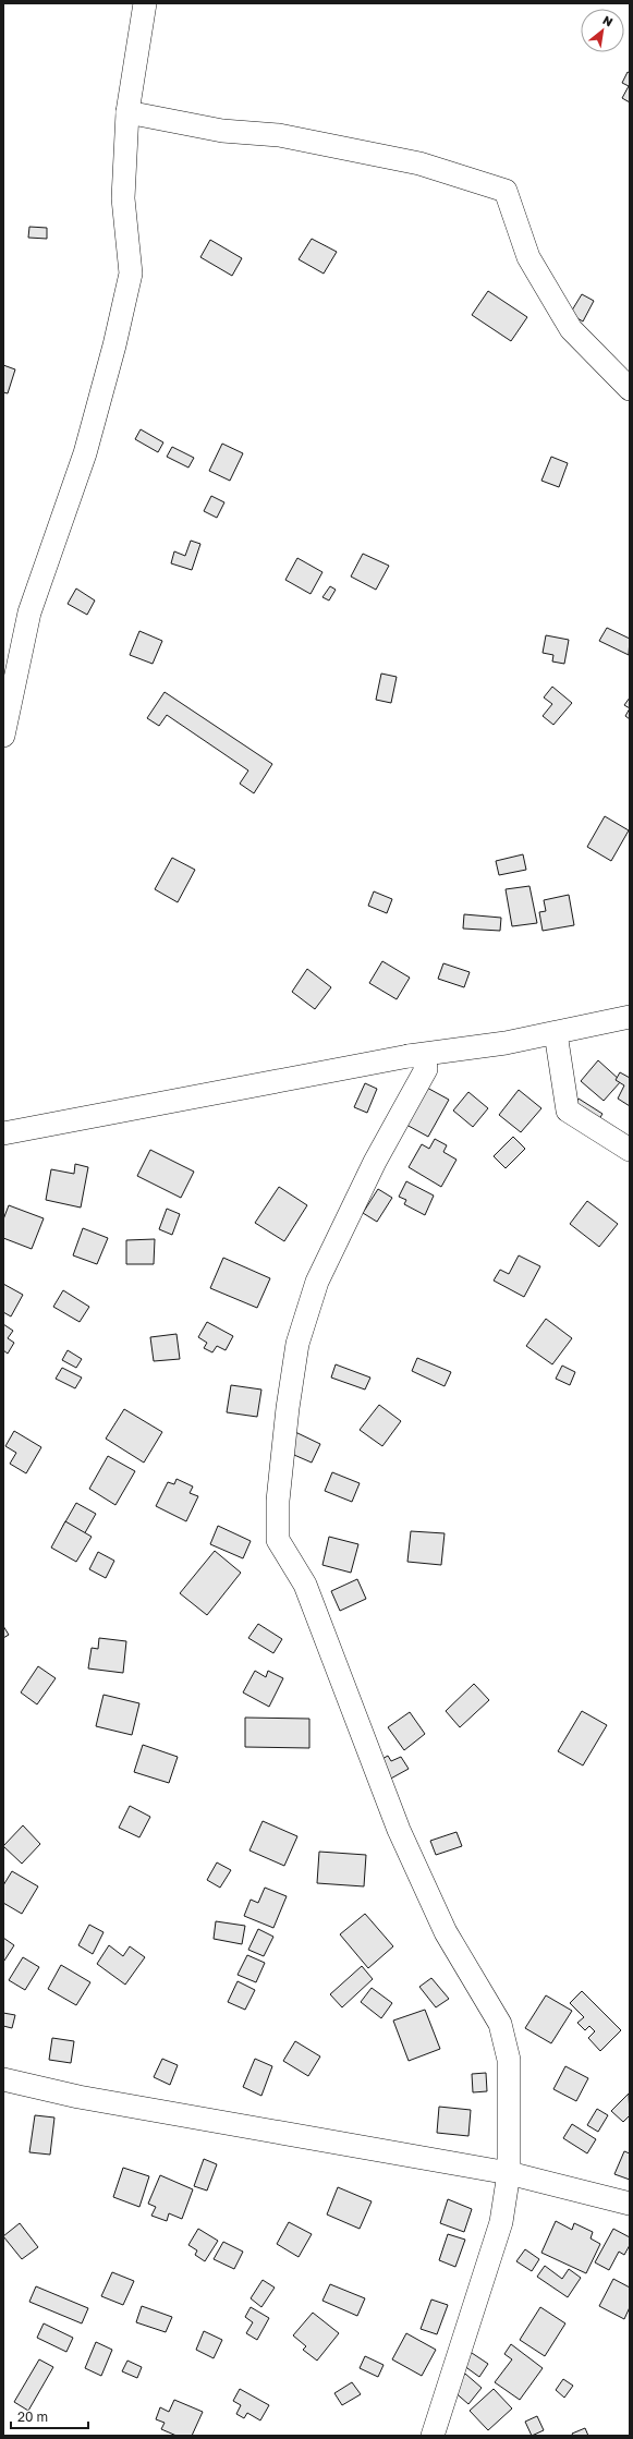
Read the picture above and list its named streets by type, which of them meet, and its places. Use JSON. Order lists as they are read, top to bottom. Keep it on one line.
{"scale_bar":"20 m","north":"top right"}
